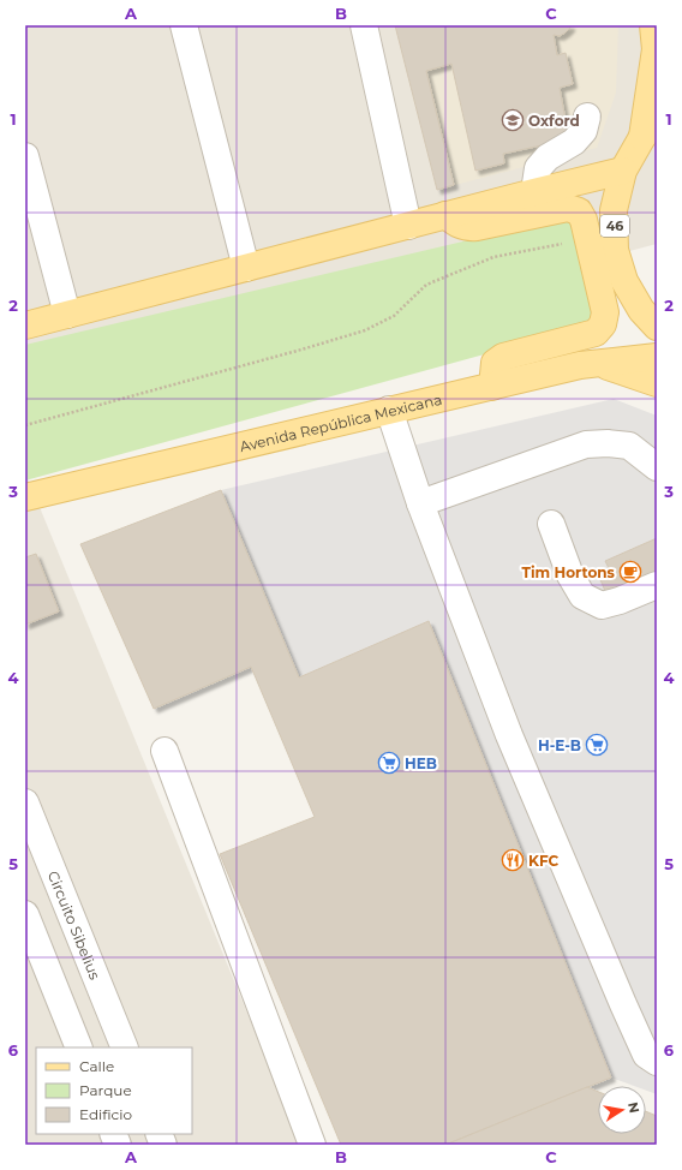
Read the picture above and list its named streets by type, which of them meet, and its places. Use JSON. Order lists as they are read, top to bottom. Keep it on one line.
{"streets":{"main road":["46","Avenida República Mexicana"],"street":["Circuito Sibelius"]},"places":{"school or university":["Oxford"],"cafe":["Tim Hortons"],"supermarket":["H-E-B","HEB"],"restaurant":["KFC"]},"legend":["Calle","Parque","Edificio"],"north":"right","grid":{"columns":["A","B","C"],"rows":["1","2","3","4","5","6"]}}
